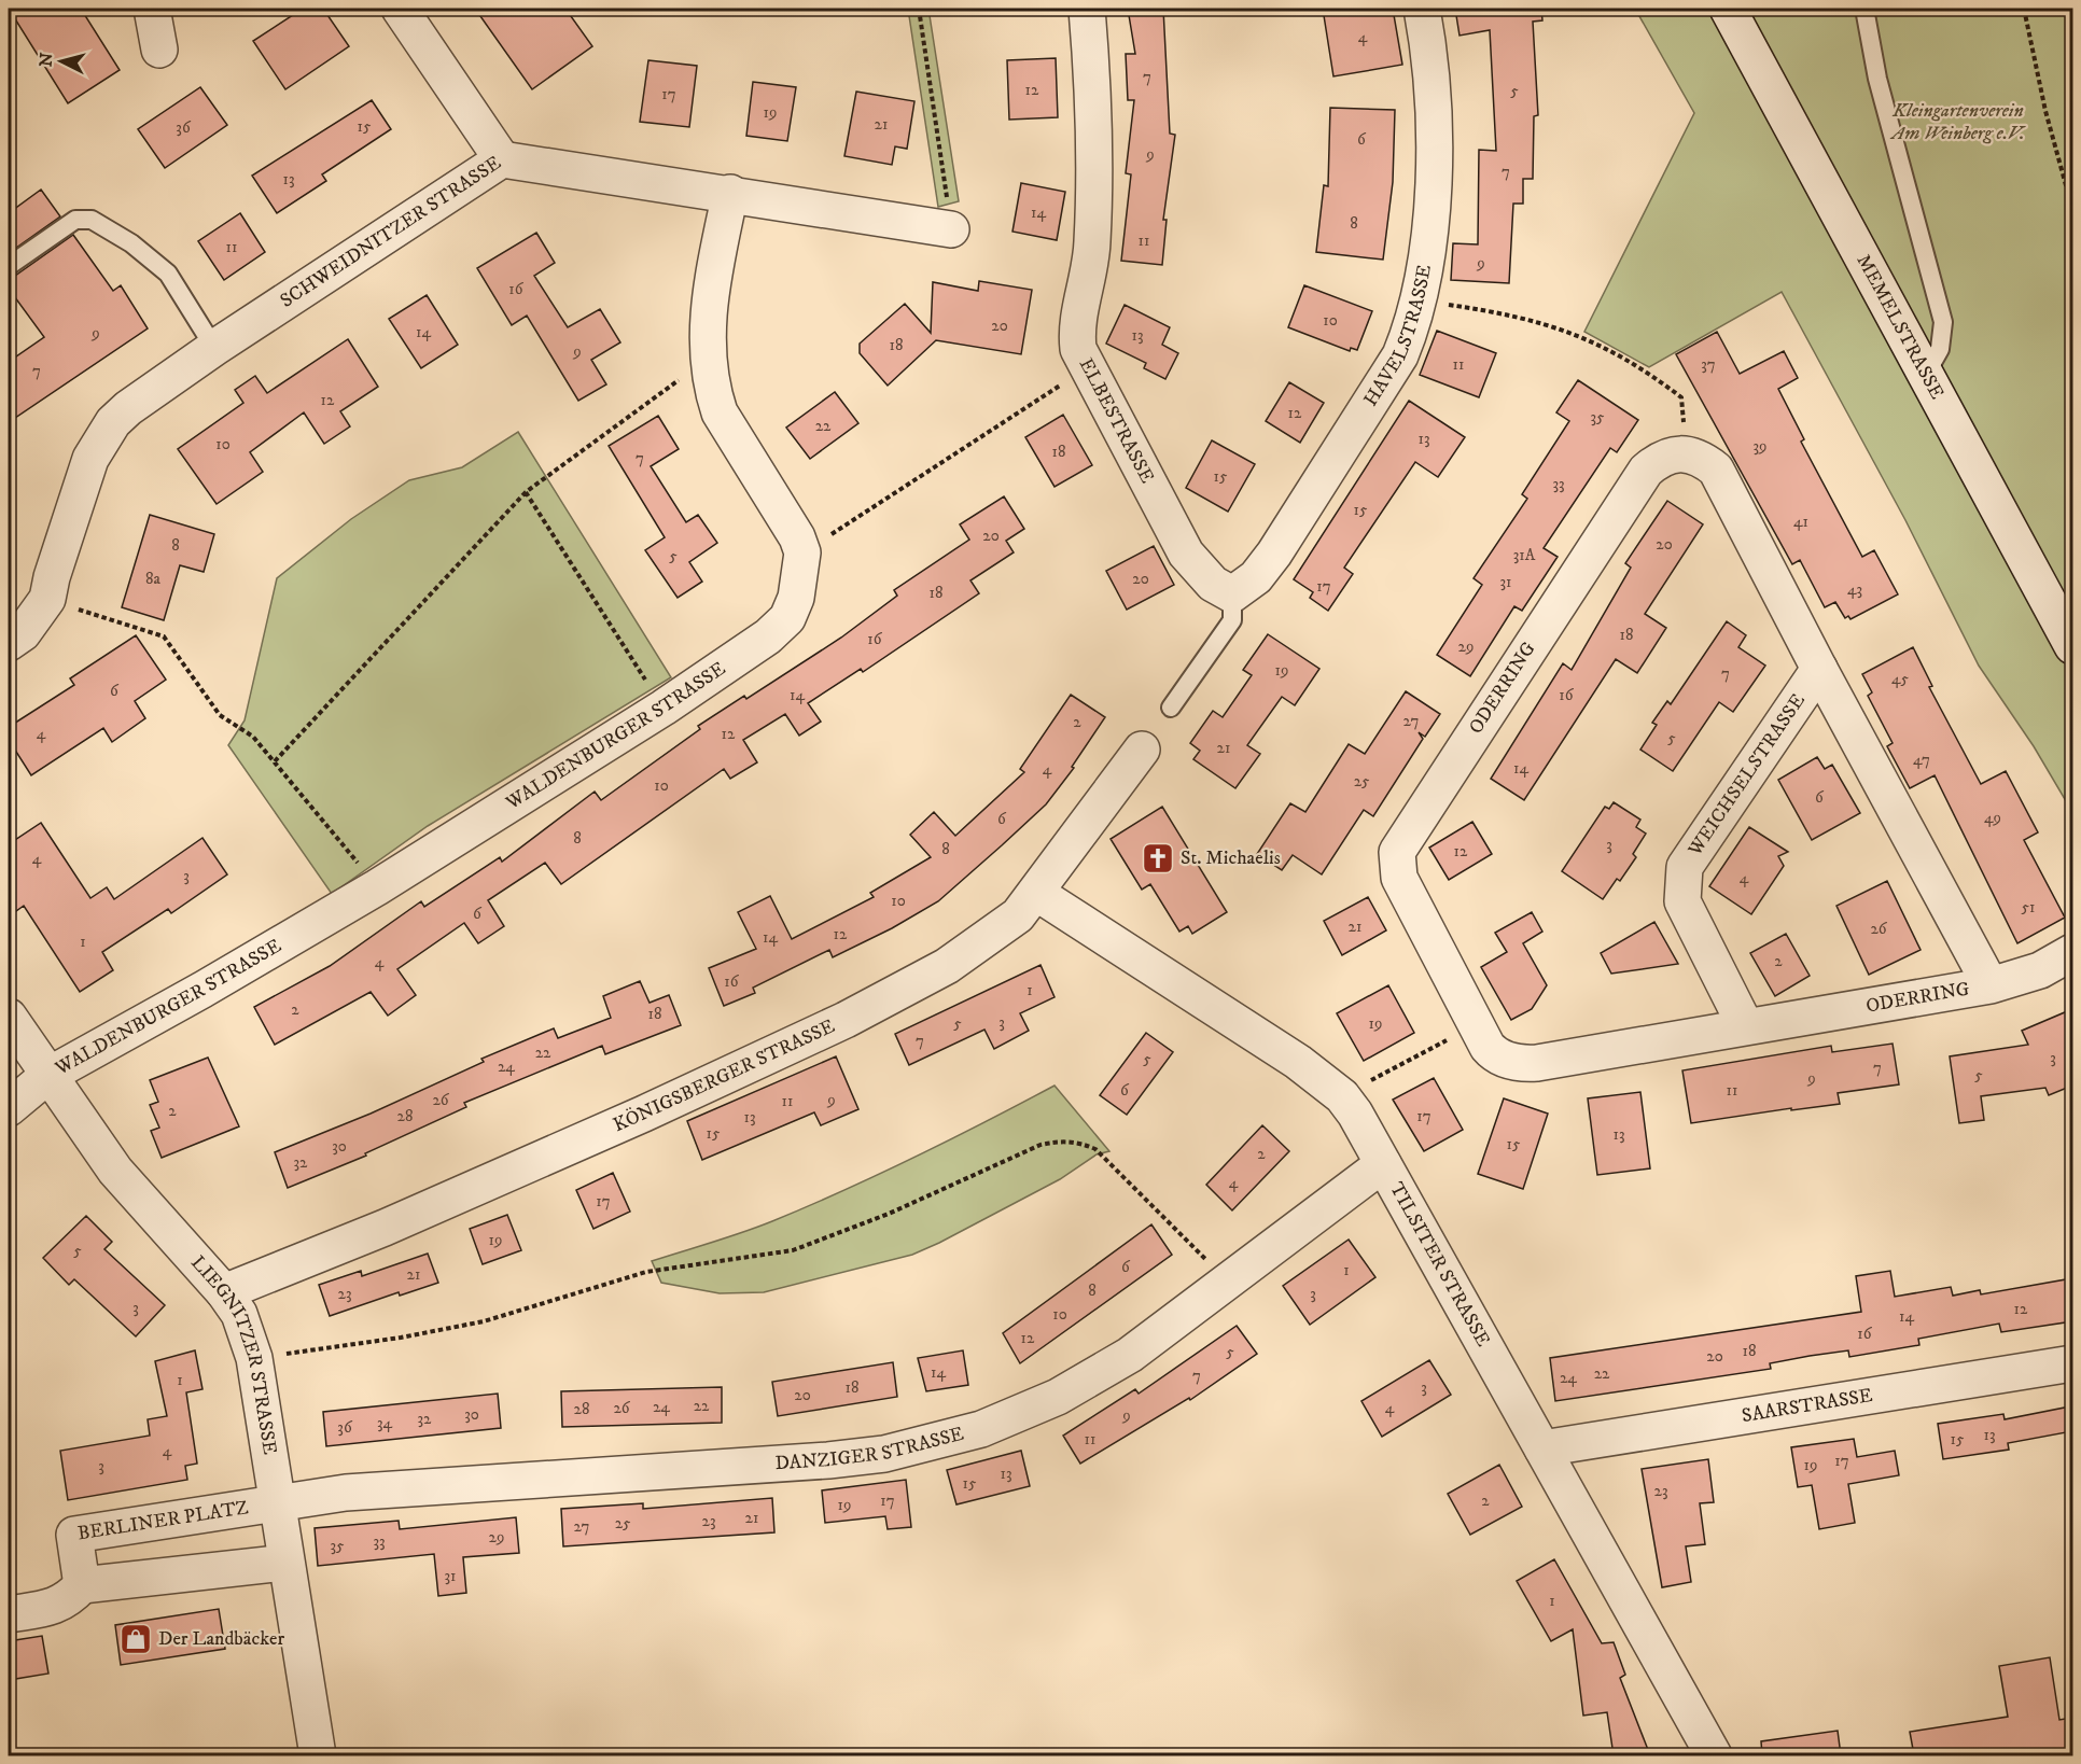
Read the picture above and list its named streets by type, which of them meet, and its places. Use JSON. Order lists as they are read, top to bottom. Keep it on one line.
{"streets":{"street":["SCHWEIDNITZER STRASSE","MEMELSTRASSE","HAVELSTRASSE","ELBESTRASSE","ODERRING","WALDENBURGER STRASSE","WEICHSELSTRASSE","KÖNIGSBERGER STRASSE","TILSITER STRASSE","LIEGNITZER STRASSE","SAARSTRASSE","DANZIGER STRASSE","BERLINER PLATZ"]},"crossings":[["HAVELSTRASSE","ELBESTRASSE"],["ODERRING","WEICHSELSTRASSE"],["WALDENBURGER STRASSE","LIEGNITZER STRASSE"],["KÖNIGSBERGER STRASSE","TILSITER STRASSE"],["KÖNIGSBERGER STRASSE","LIEGNITZER STRASSE"],["TILSITER STRASSE","SAARSTRASSE"],["TILSITER STRASSE","DANZIGER STRASSE"],["LIEGNITZER STRASSE","DANZIGER STRASSE"],["LIEGNITZER STRASSE","BERLINER PLATZ"],["DANZIGER STRASSE","BERLINER PLATZ"]],"parks":["Kleingartenverein Am Weinberg e.V."],"places":{"church":["St. Michaelis"],"shop":["Der Landbäcker"]},"house_numbers":["4","7","12","5","17","19","21","15","36","6","9","7","13","14","8","11","11","9","16","10","20","14","9","13","18","9","11","37","7","12","12","35","22","13","10","39","18","7","15","33","15","41","20","20","8","31A","5","8a","20","31","17","43","18","18","16","29","19","7","45","6","14","16","27","2","4","12","5","21","47","14","4","25","10","6","49","6","8","3","8","12","4","3","4","10","51","6","21","26","12","14","1","2","4","16","1","2","18","3","5","19","7","22","3","5","24","7","5","9","6","11","26","9","11","2","28","17","13","15","13","15","30","2","32","4","17","19","5","6","1","21","8","23","3","3","12","10","14","16","12","18","5","20","14","22","7","24","1","18","3","20","22","24","26","4","28","30","9","32","34","36","13","11","15","4","17","19","3","13","15","23","17","2","19","21","23","25","27","29","33","35","31","1"],"north":"left"}
